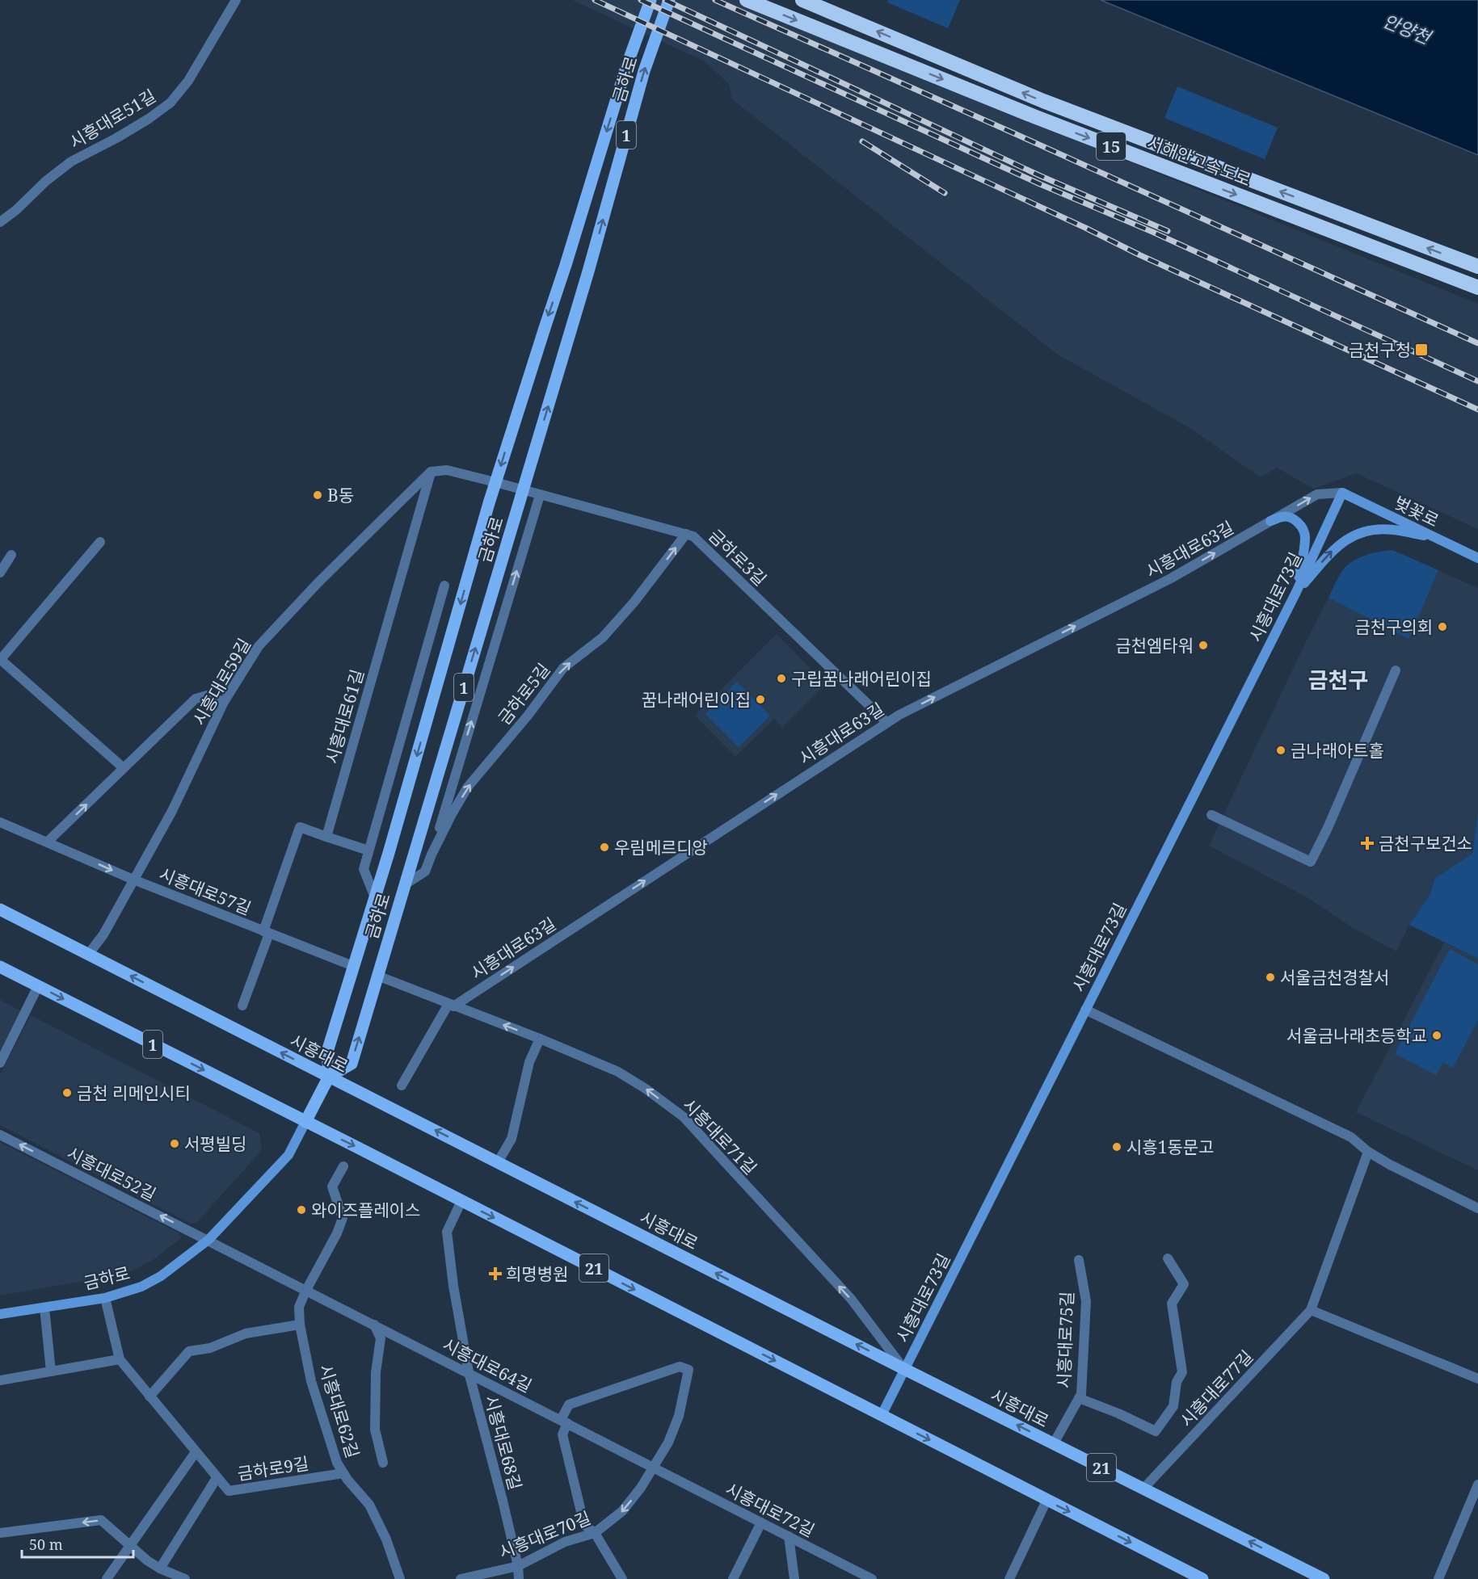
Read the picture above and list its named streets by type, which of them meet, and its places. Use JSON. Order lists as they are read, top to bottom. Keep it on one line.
{"streets":{"highway":["15","서해안고속도로"],"main road":["금하로","1","시흥대로","21"],"street":["시흥대로51길","벚꽃로","시흥대로63길","금하로3길","시흥대로73길","시흥대로59길","금하로5길","시흥대로61길","시흥대로57길","시흥대로71길","시흥대로52길","시흥대로75길","시흥대로64길","시흥대로77길","시흥대로62길","시흥대로68길","금하로9길","시흥대로72길","시흥대로70길"]},"crossings":[["금하로","1"],["금하로","금하로3길"],["금하로","금하로5길"],["금하로","시흥대로57길"],["금하로","시흥대로"],["금하로","시흥대로52길"],["금하로","21"],["금하로","금하로9길"],["1","21"],["벚꽃로","시흥대로63길"],["벚꽃로","시흥대로73길"],["시흥대로63길","금하로3길"],["시흥대로63길","시흥대로73길"],["시흥대로63길","시흥대로71길"],["금하로3길","금하로5길"],["시흥대로73길","시흥대로"],["시흥대로73길","시흥대로71길"],["시흥대로73길","21"],["시흥대로59길","시흥대로61길"],["시흥대로59길","시흥대로57길"],["시흥대로59길","시흥대로"],["시흥대로","시흥대로71길"],["시흥대로","시흥대로75길"],["시흥대로","시흥대로77길"],["21","시흥대로68길"],["시흥대로64길","시흥대로62길"],["시흥대로64길","시흥대로68길"],["시흥대로64길","시흥대로72길"],["시흥대로64길","시흥대로70길"],["시흥대로62길","금하로9길"],["시흥대로68길","시흥대로70길"],["시흥대로72길","시흥대로70길"]],"one_way":["시흥대로63길","시흥대로71길","시흥대로52길"],"districts":["금천구"],"water":["안양천"],"places":{"transit":["금천구청"],"other":["B동","금천구의회","금천엠타워","구립꿈나래어린이집","꿈나래어린이집","금나래아트홀","우림메르디앙","서울금천경찰서","서울금나래초등학교","금천 리메인시티","서평빌딩","시흥1동문고","와이즈플레이스"],"health":["금천구보건소","희명병원"]},"scale_bar":"50 m"}
